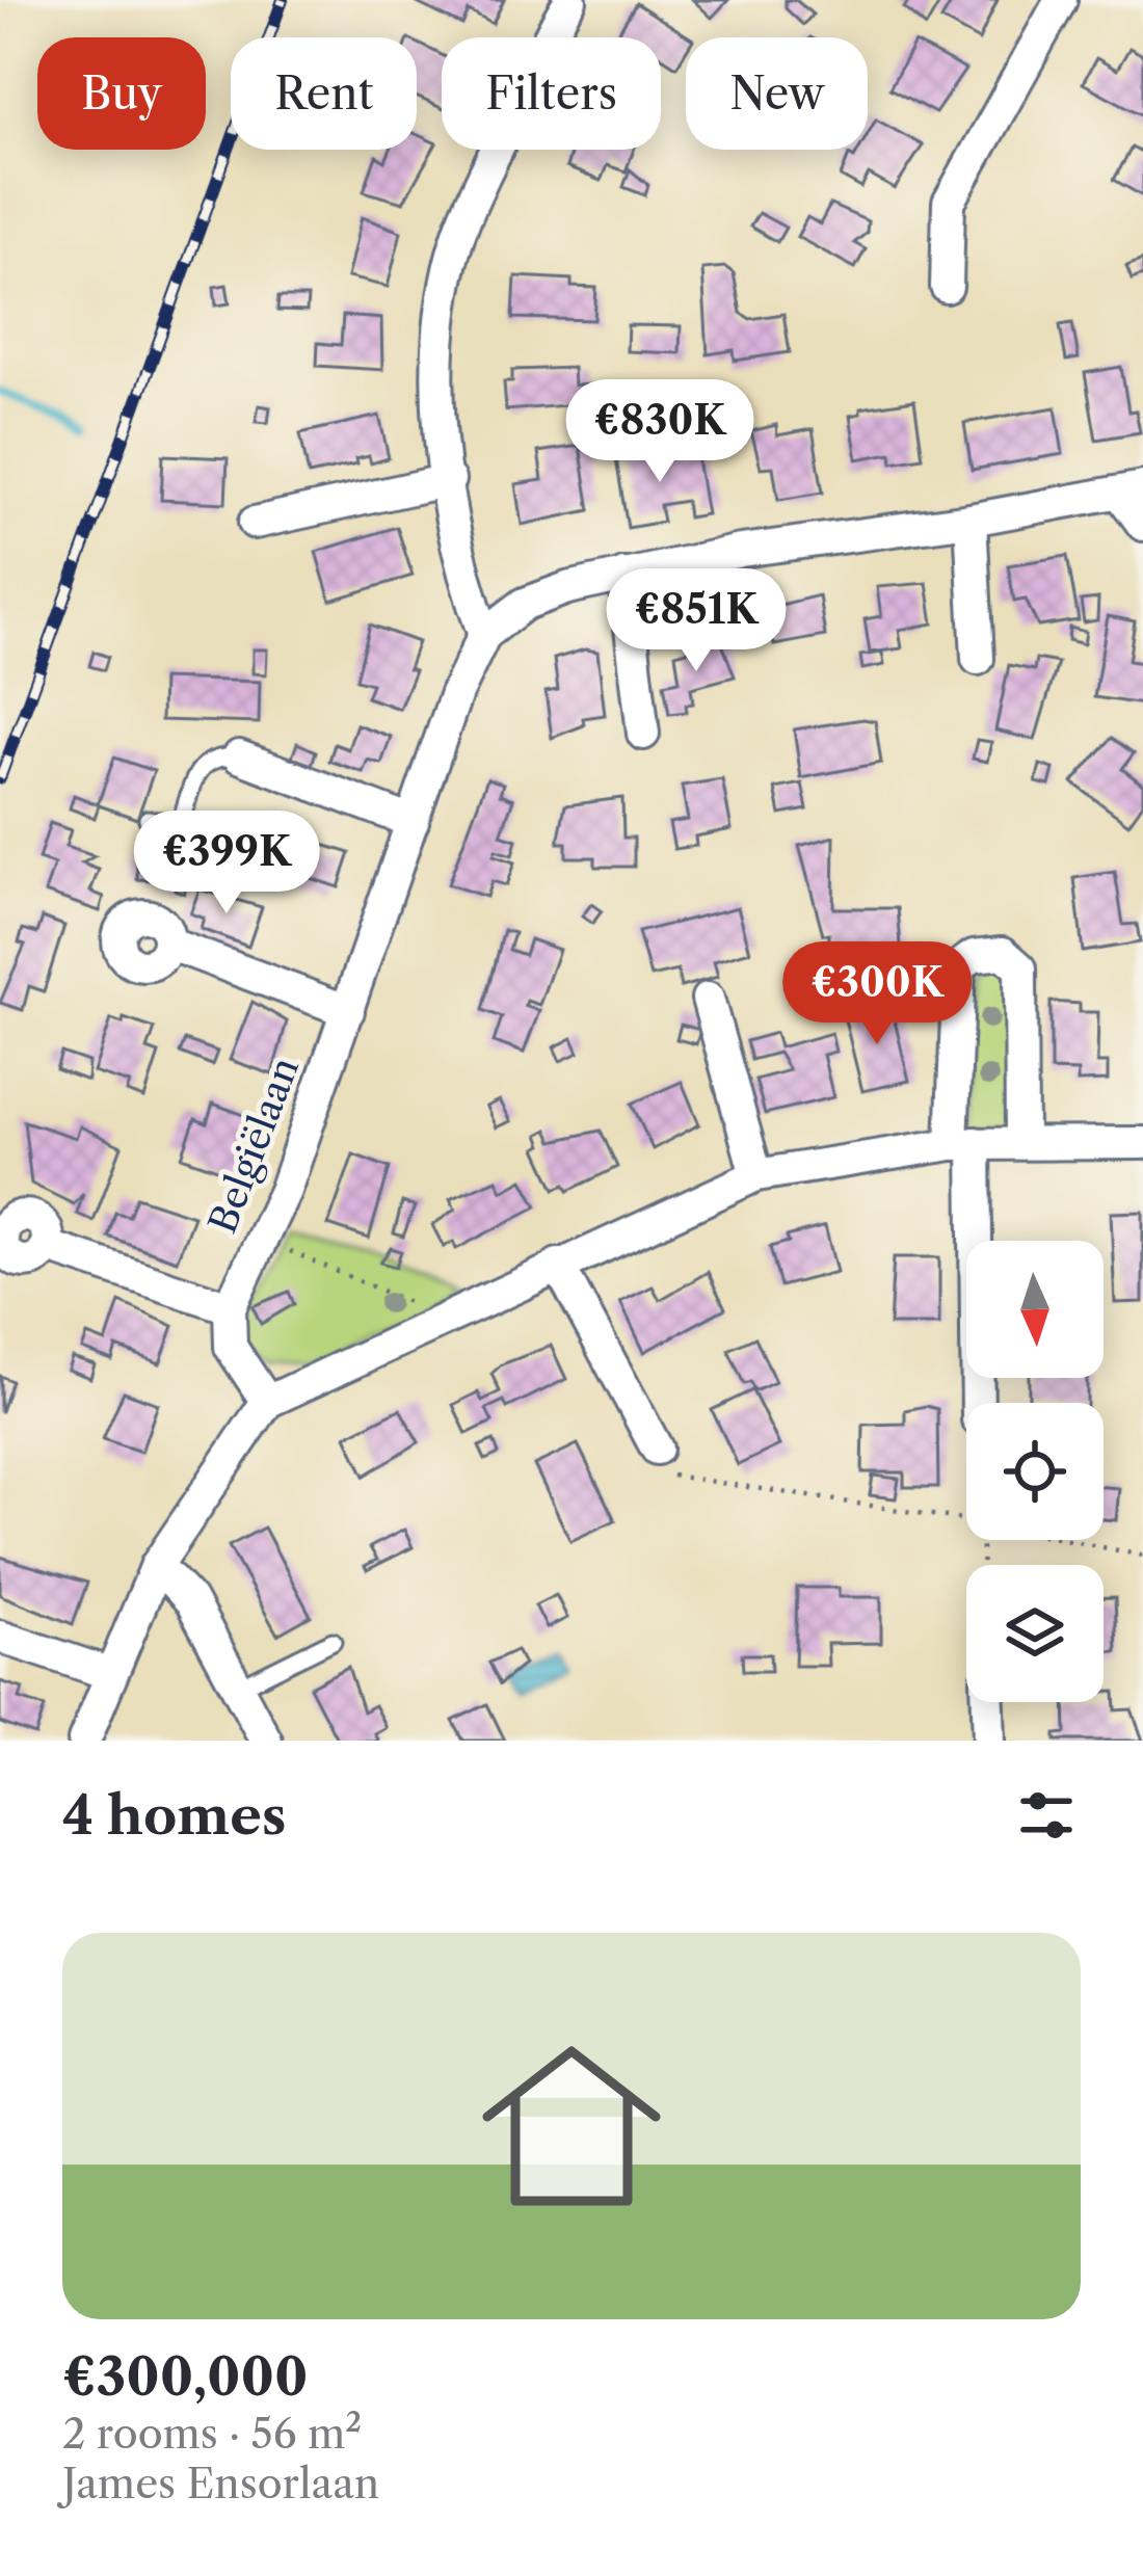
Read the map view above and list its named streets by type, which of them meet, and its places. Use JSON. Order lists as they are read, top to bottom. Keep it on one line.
{"streets":{"street":["Belgiëlaan"]},"north":"bottom","page":{"chip":["Buy","Rent","Filters","New"],"price":["€830K","€851K","€399K","€300K"],"heading":"4 homes","list":[{"name":"€300,000","note":"2 rooms · 56 m² · James Ensorlaan"}]}}
